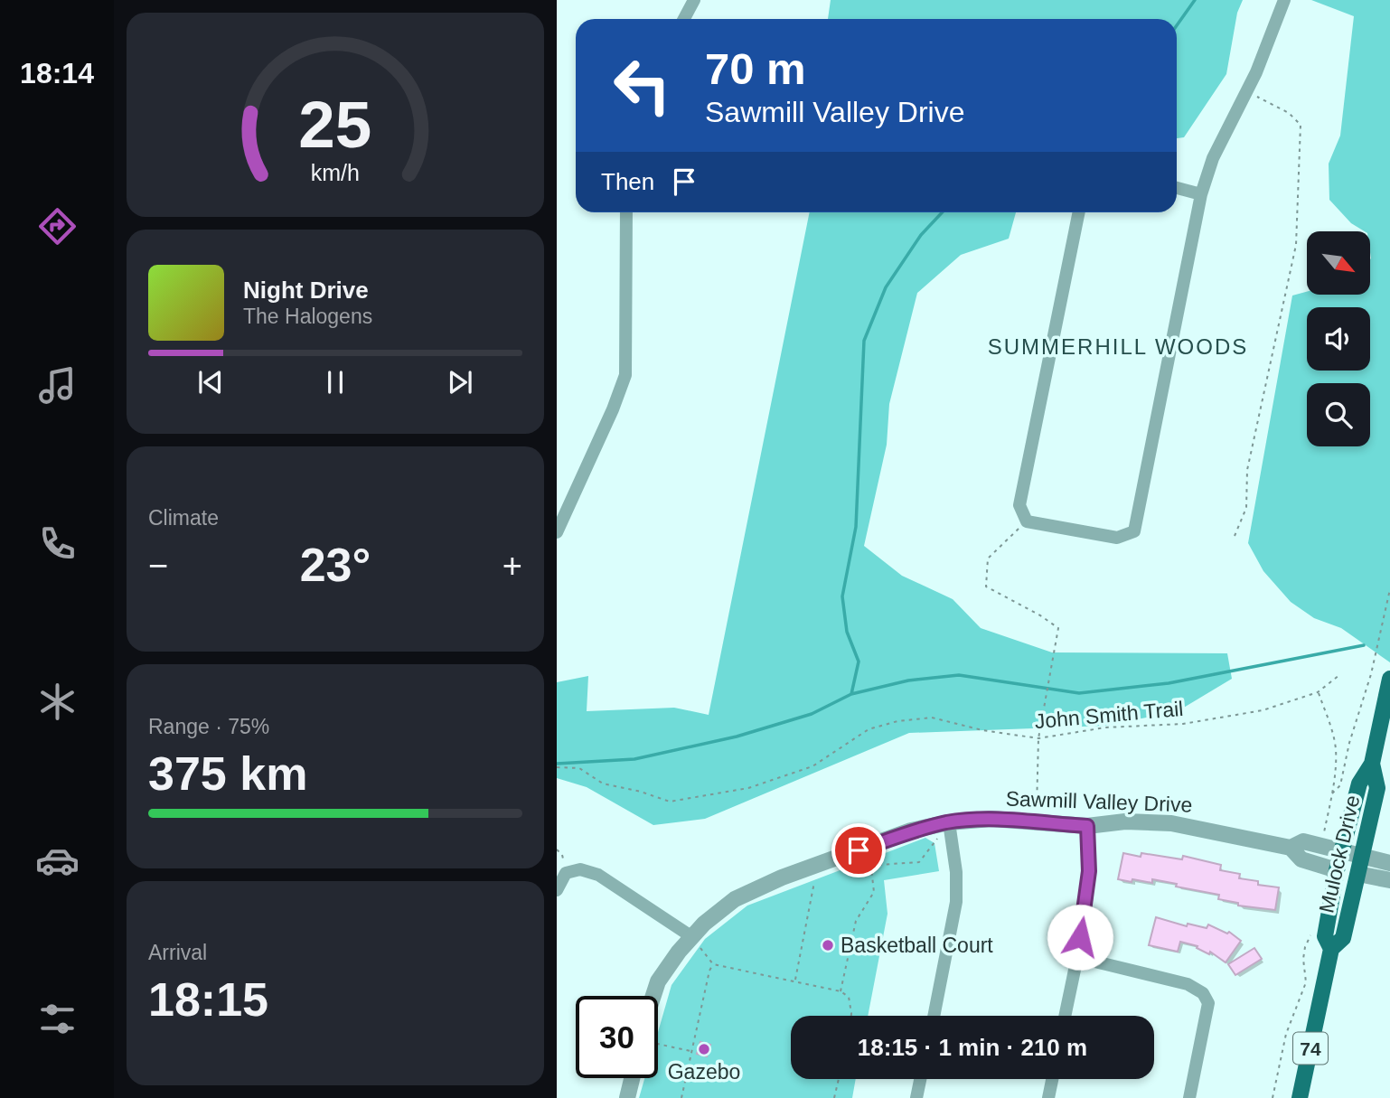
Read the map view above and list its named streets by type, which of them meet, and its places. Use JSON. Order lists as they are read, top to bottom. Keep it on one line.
{"streets":{"main road":["Mulock Drive","74"],"street":["Sawmill Valley Drive"],"path":["John Smith Trail"]},"crossings":[["Sawmill Valley Drive","Mulock Drive"]],"districts":["SUMMERHILL WOODS"],"places":["Basketball Court","Gazebo"],"north":"bottom right","page":{"tabs":"18:14","turn":["70 m","Sawmill Valley Drive"],"then":"Then","song":["Night Drive","The Halogens"],"tile":["Climate",["Range · 75%","375 km"],["Arrival","18:15"]],"heat":["−","23°","+"],"limit":"30","trip":"18:15 · 1 min · 210 m","gauge":["25","km/h"]}}
